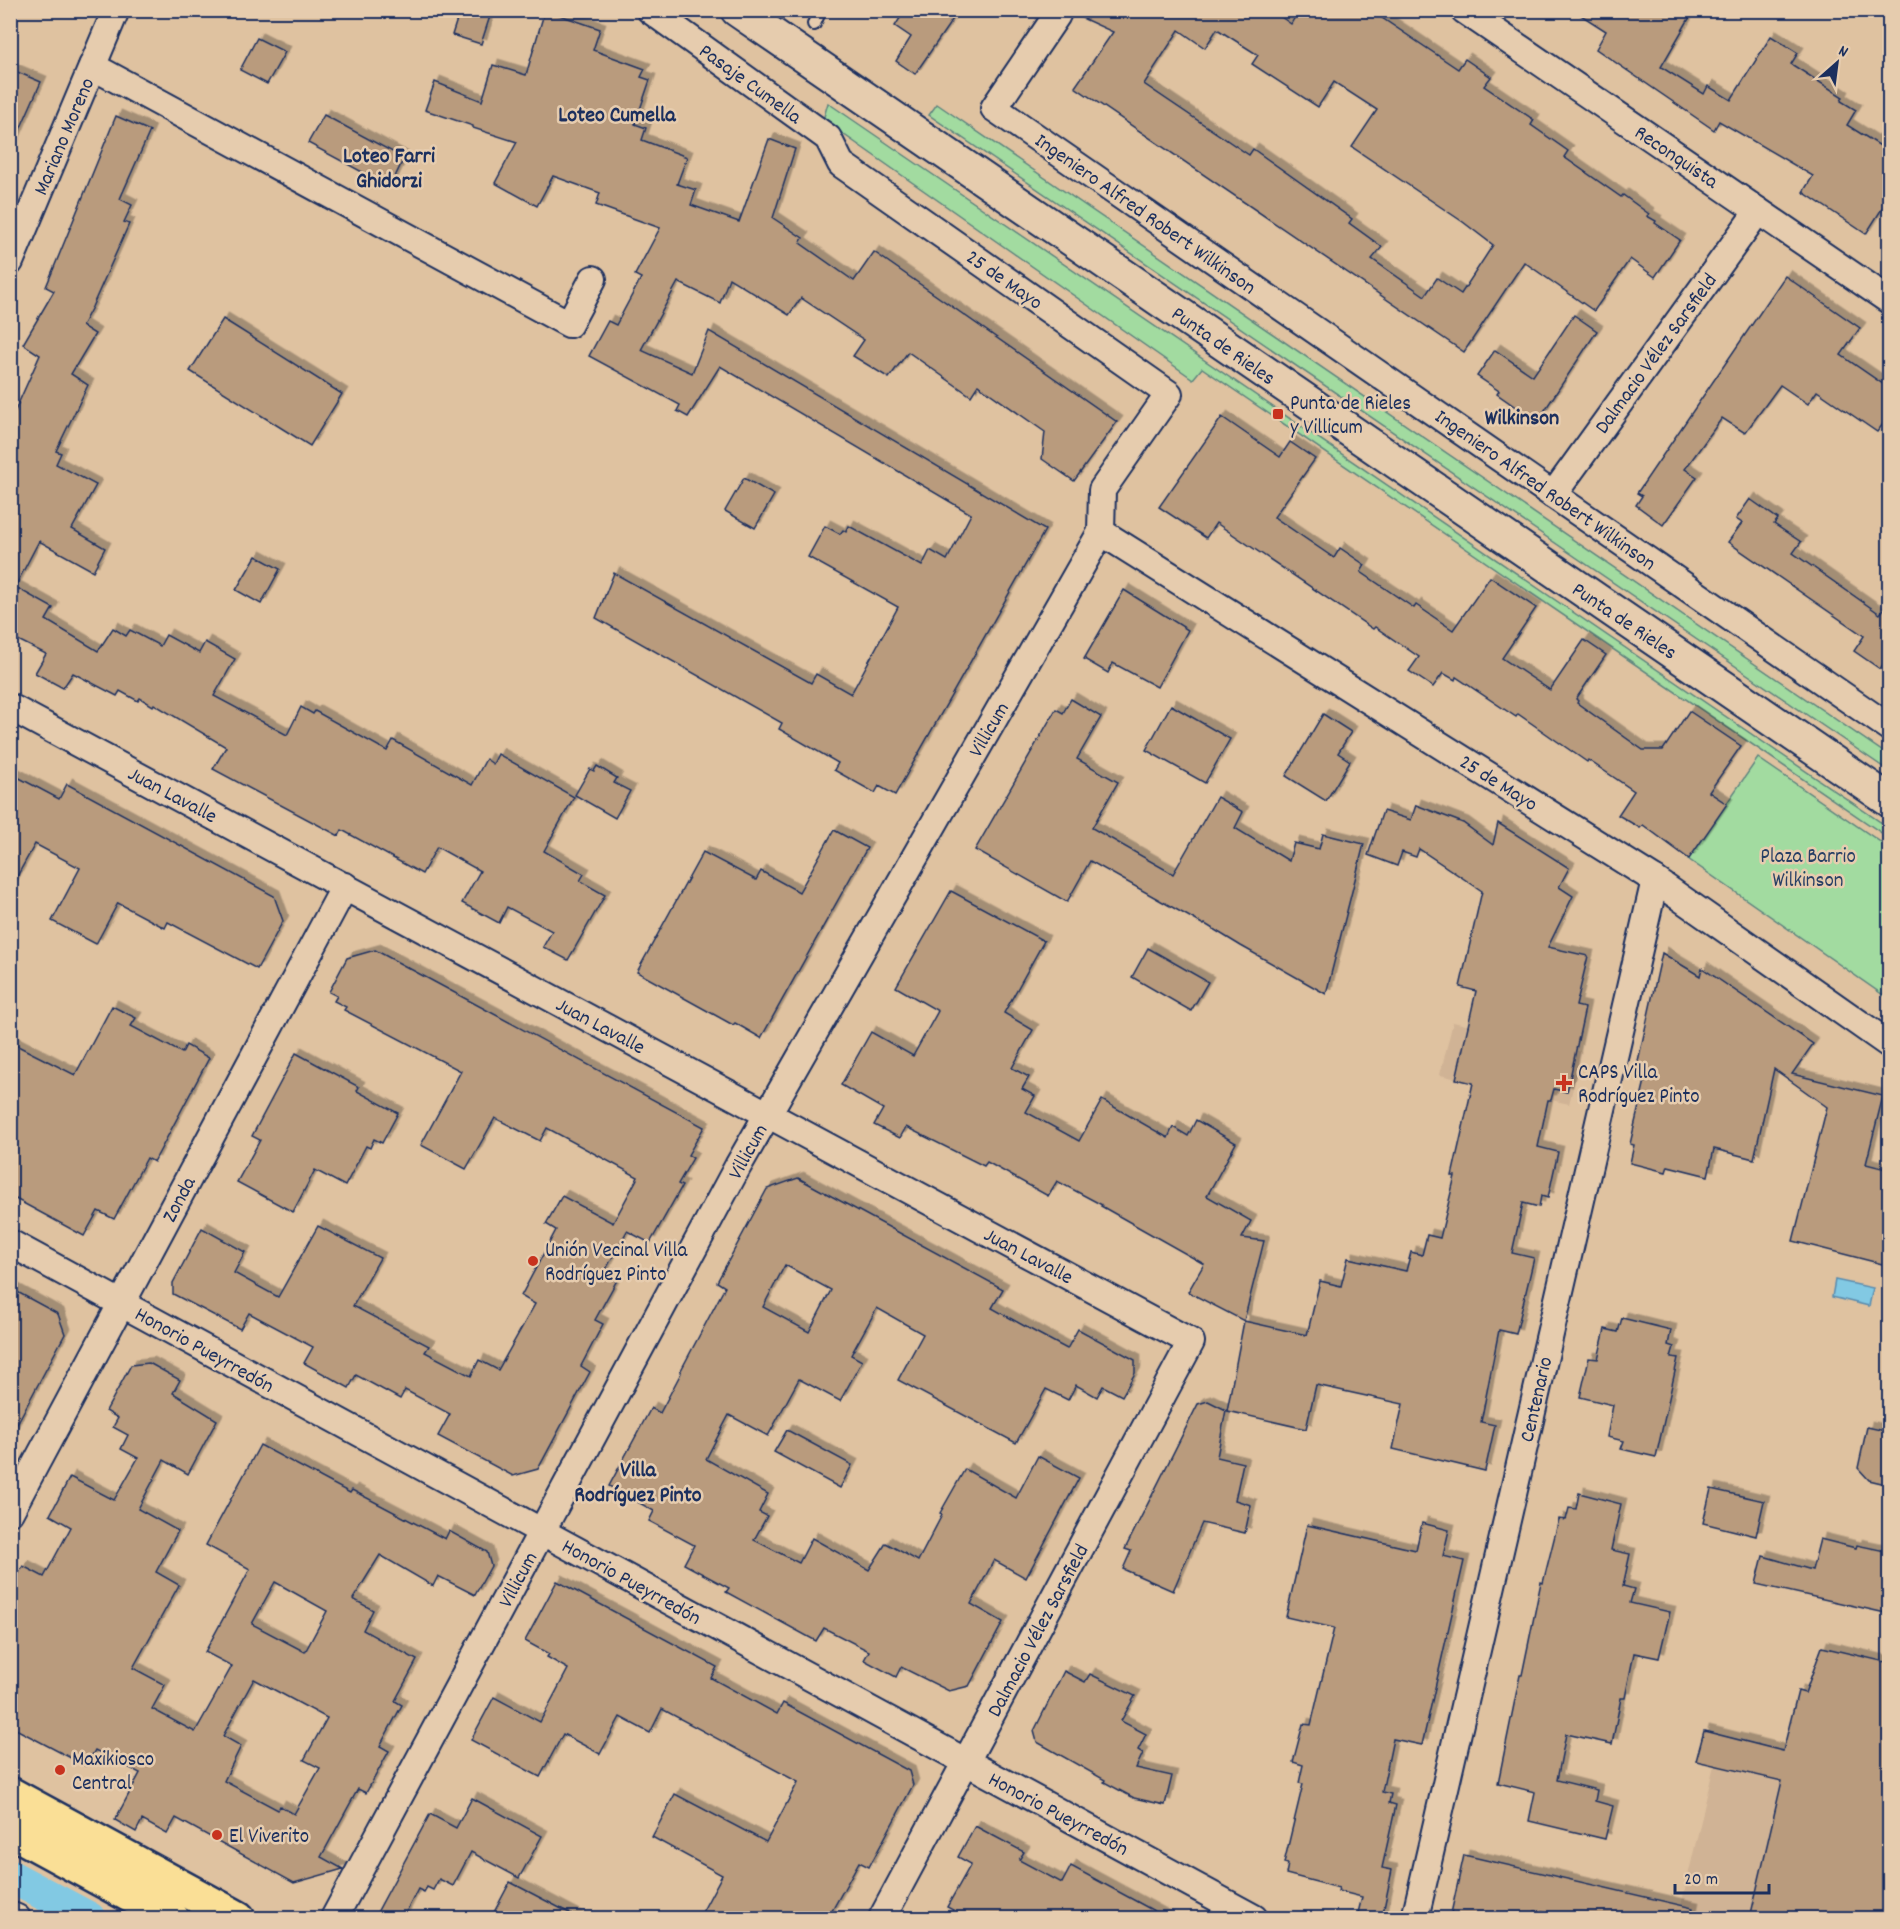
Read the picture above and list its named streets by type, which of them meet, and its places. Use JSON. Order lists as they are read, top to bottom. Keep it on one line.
{"streets":{"street":["Pasaje Cumella","Mariano Moreno","Reconquista","Ingeniero Alfred Robert Wilkinson","25 de Mayo","Punta de Rieles","Dalmacio Vélez Sarsfield","Villicum","Juan Lavalle","Zonda","Honorio Pueyrredón","Centenario"]},"crossings":[["Pasaje Cumella","25 de Mayo"],["Reconquista","Dalmacio Vélez Sarsfield"],["Ingeniero Alfred Robert Wilkinson","Dalmacio Vélez Sarsfield"],["25 de Mayo","Villicum"],["25 de Mayo","Centenario"],["Dalmacio Vélez Sarsfield","Juan Lavalle"],["Dalmacio Vélez Sarsfield","Honorio Pueyrredón"],["Villicum","Juan Lavalle"],["Villicum","Honorio Pueyrredón"],["Juan Lavalle","Zonda"],["Zonda","Honorio Pueyrredón"]],"districts":["Loteo Cumella","Loteo Farri Ghidorzi","Wilkinson","Villa Rodríguez Pinto"],"parks":["Plaza Barrio Wilkinson"],"places":{"transit":["Punta de Rieles y Villicum"],"health":["CAPS Villa Rodríguez Pinto"],"other":["Unión Vecinal Villa Rodríguez Pinto","Maxikiosco Central","El Viverito"]},"scale_bar":"20 m","north":"top right"}
